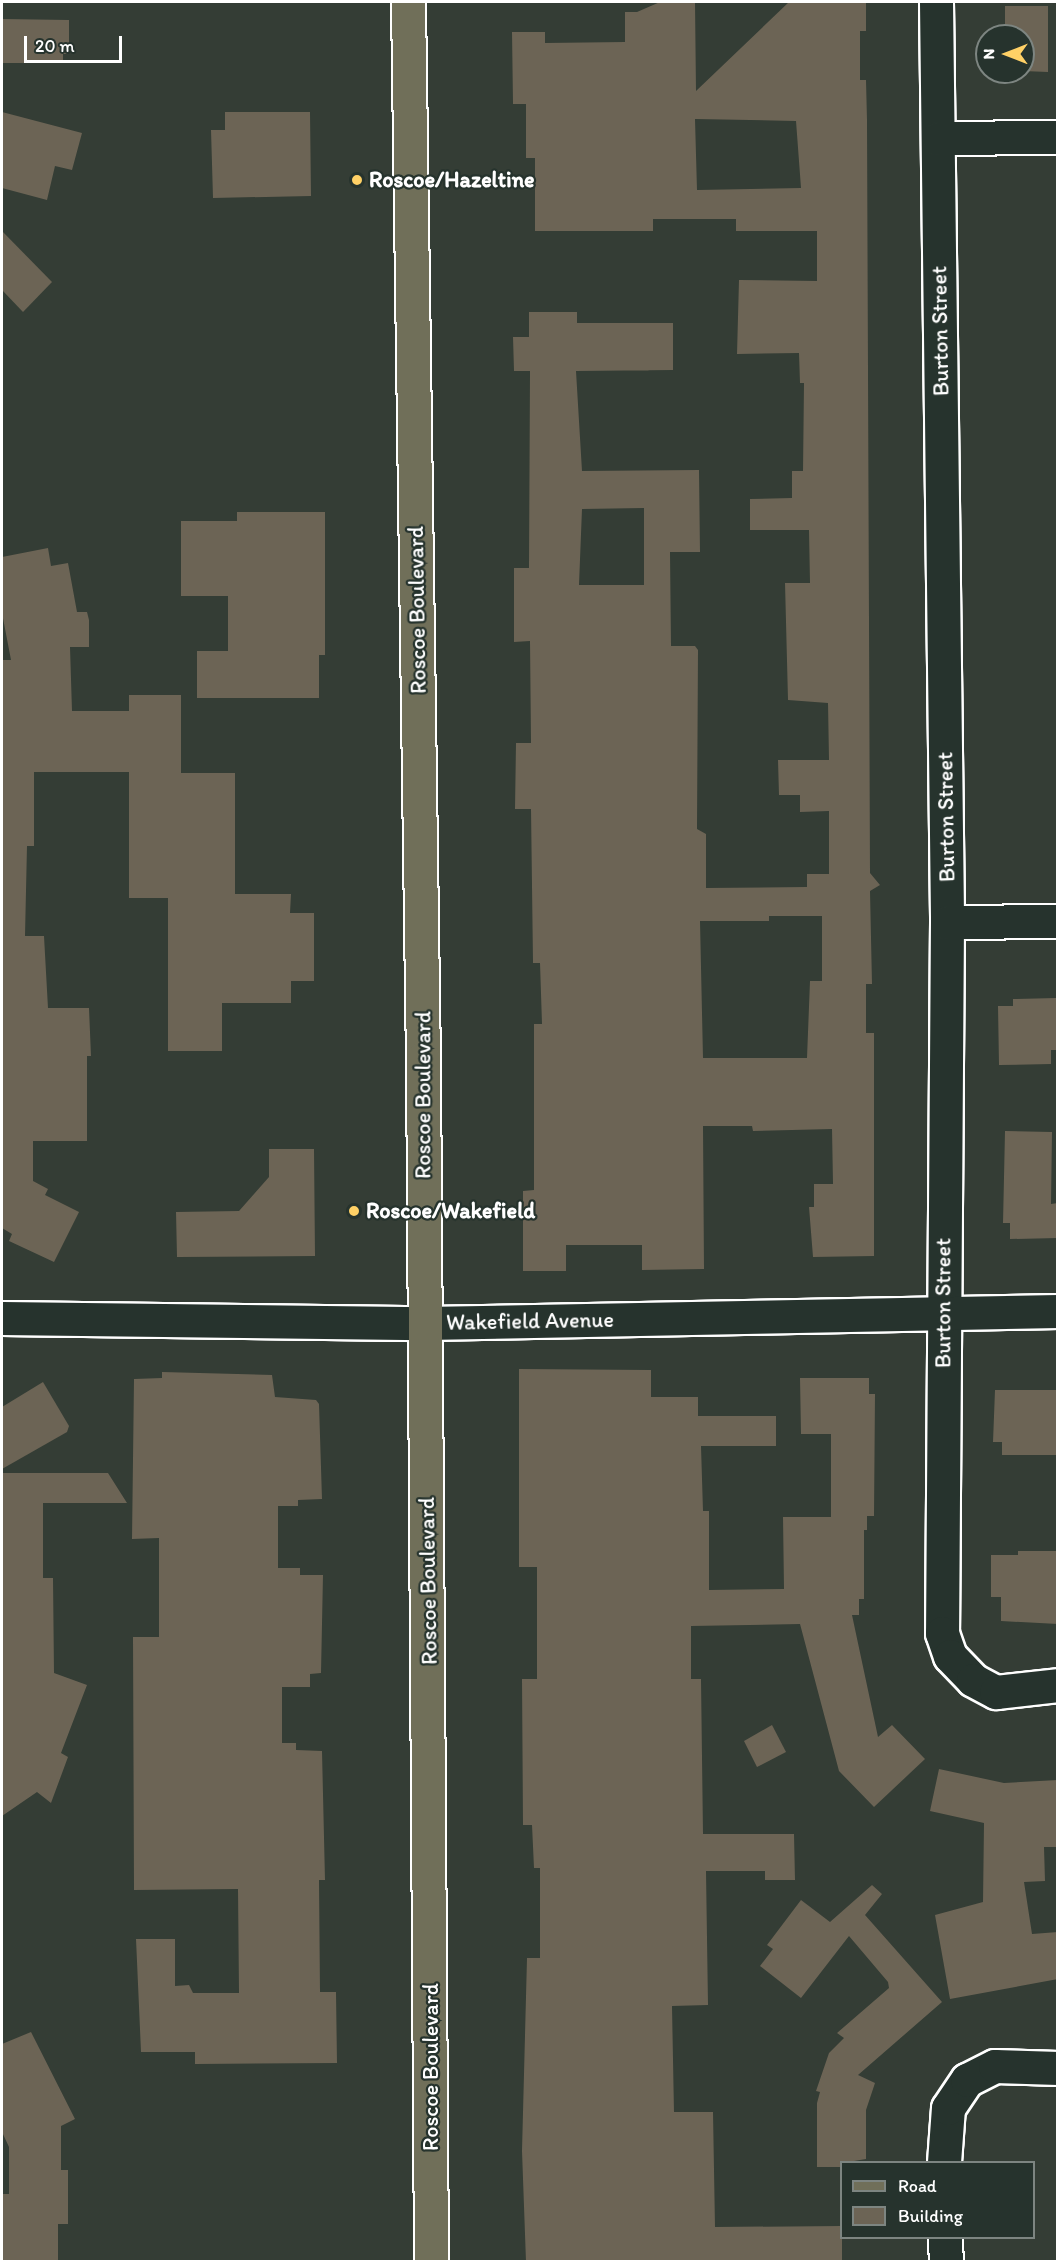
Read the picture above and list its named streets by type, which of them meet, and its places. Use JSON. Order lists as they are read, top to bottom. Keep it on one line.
{"streets":{"main road":["Roscoe Boulevard"],"street":["Burton Street","Wakefield Avenue"]},"crossings":[["Burton Street","Wakefield Avenue"],["Roscoe Boulevard","Wakefield Avenue"]],"places":["Roscoe/Hazeltine","Roscoe/Wakefield"],"legend":["Road","Building"],"scale_bar":"20 m","north":"left"}
